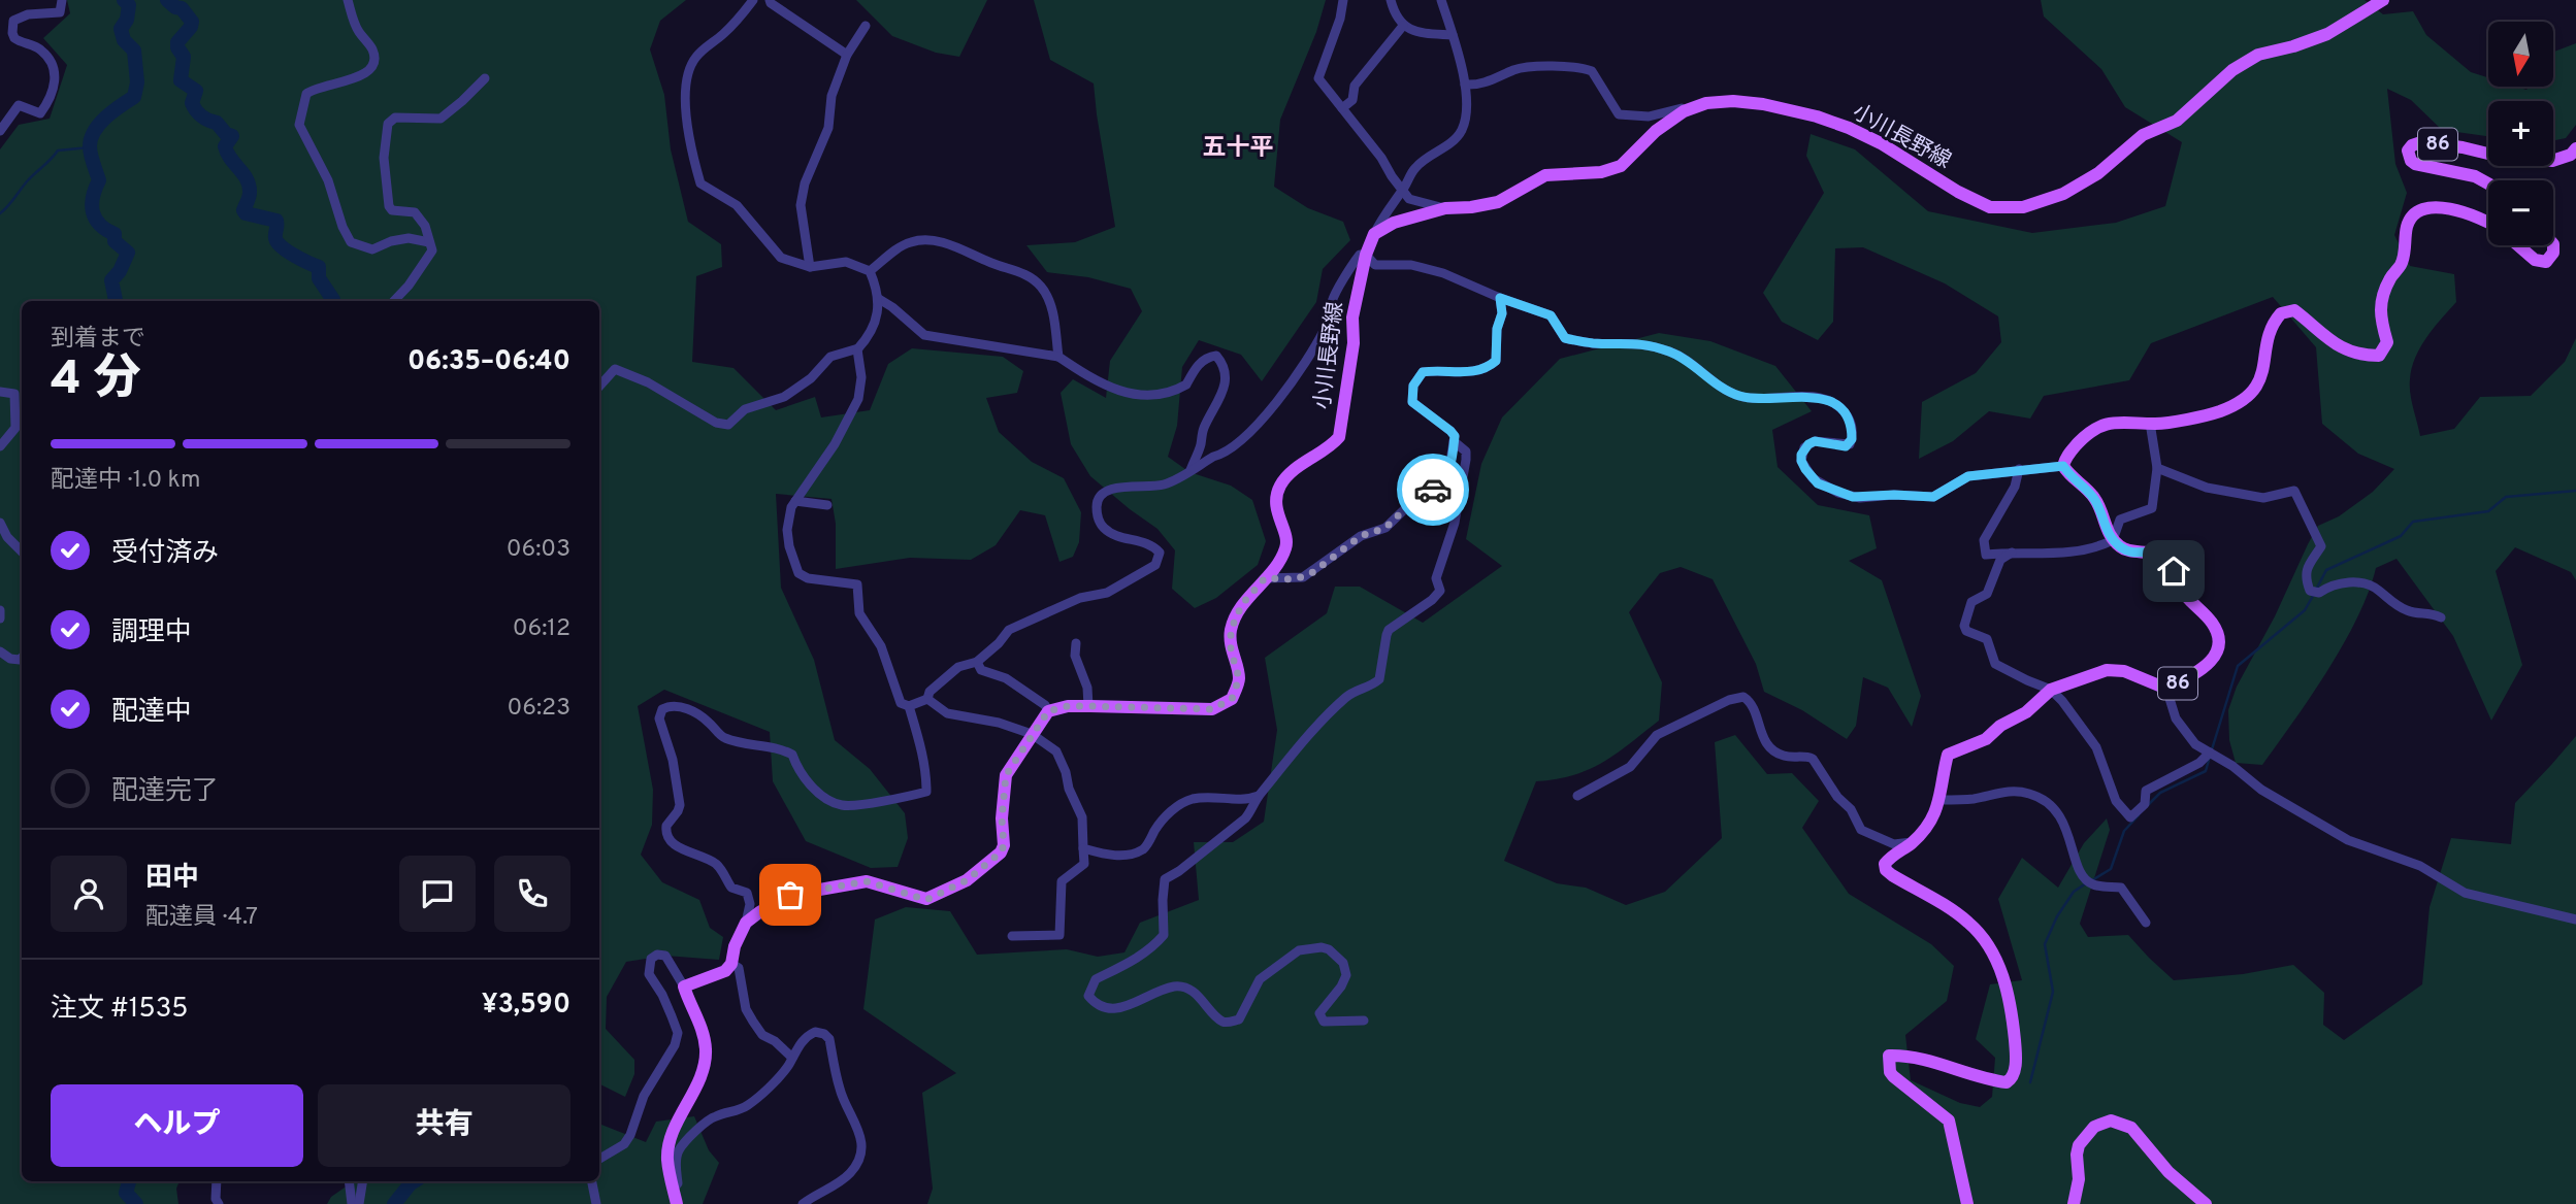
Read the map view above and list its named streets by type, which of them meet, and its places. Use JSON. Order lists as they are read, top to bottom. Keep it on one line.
{"streets":{"main road":["小川長野線","86"]},"districts":["五十平"],"north":"bottom","page":{"map_buttons":["+","−"],"heading":["4 分","到着まで","06:35–06:40"],"panel":["田中","配達員 · 4.7","注文 #1535","¥3,590"],"bar":"配達中 · 1.0 km","list":[["受付済み","06:03"],["調理中","06:12"],["配達中","06:23"],"配達完了"],"buttons":["ヘルプ","共有"]}}
